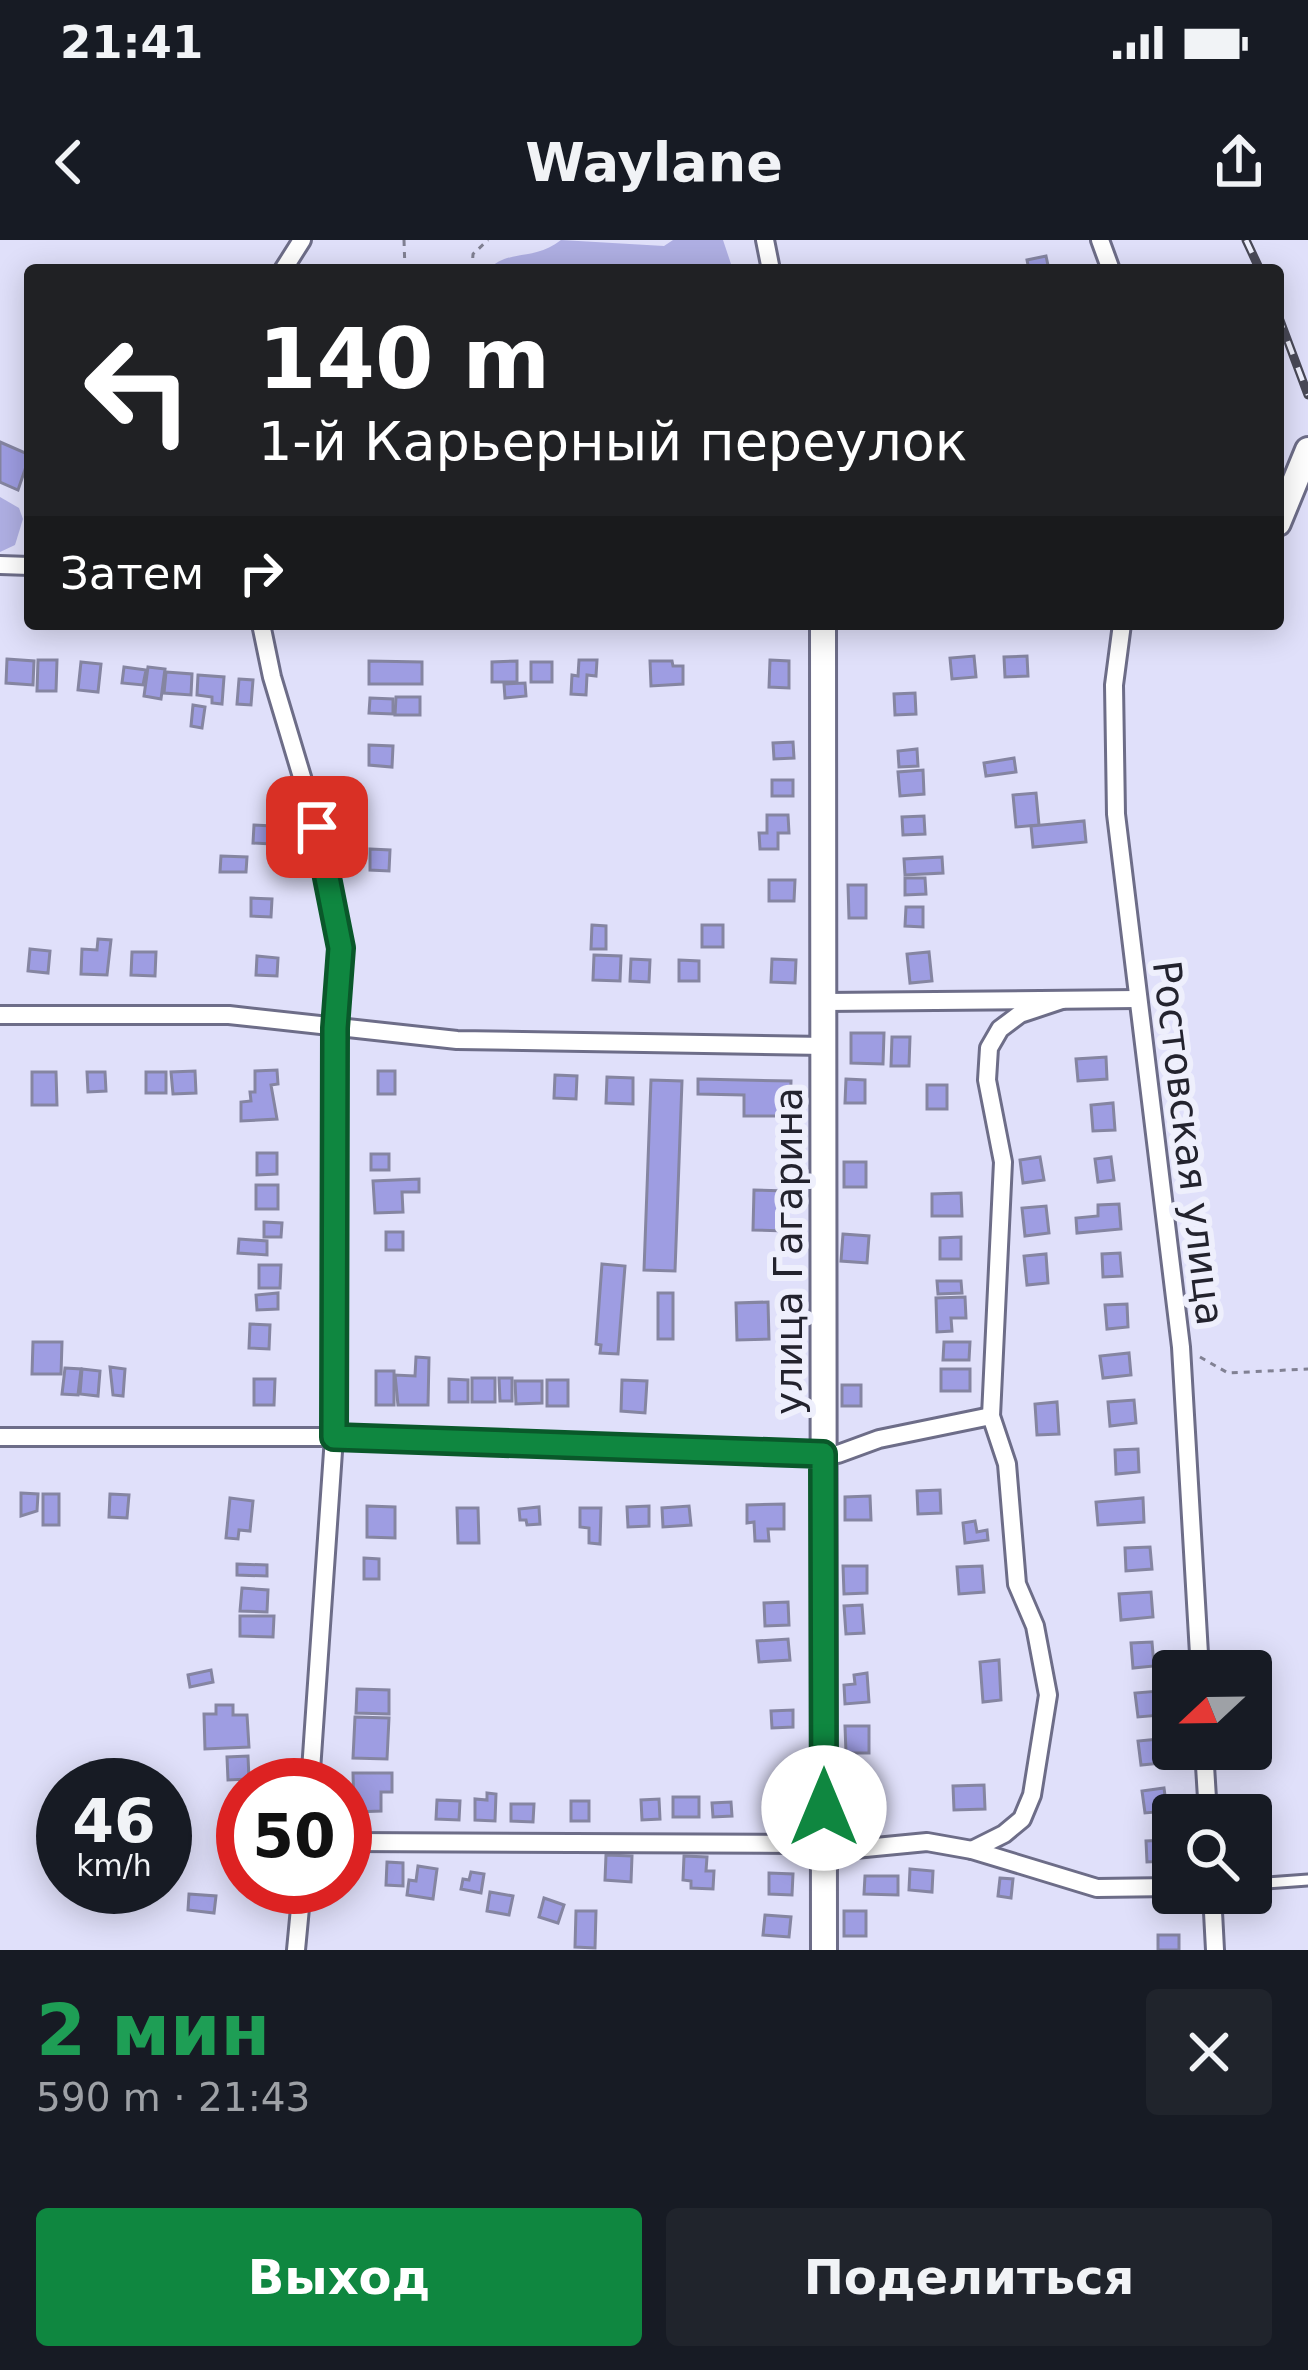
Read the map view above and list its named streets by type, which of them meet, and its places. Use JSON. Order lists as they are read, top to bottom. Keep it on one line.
{"streets":{"main road":["улица Гагарина"],"street":["Ростовская улица"]},"north":"left","page":{"status":"21:41","header":"Waylane","turn":["140 m","1-й Карьерный переулок"],"then":"Затем","speed":"46 km/h","limit":"50","heading":["2 мин","590 m · 21:43"],"buttons":["Выход","Поделиться"]}}
